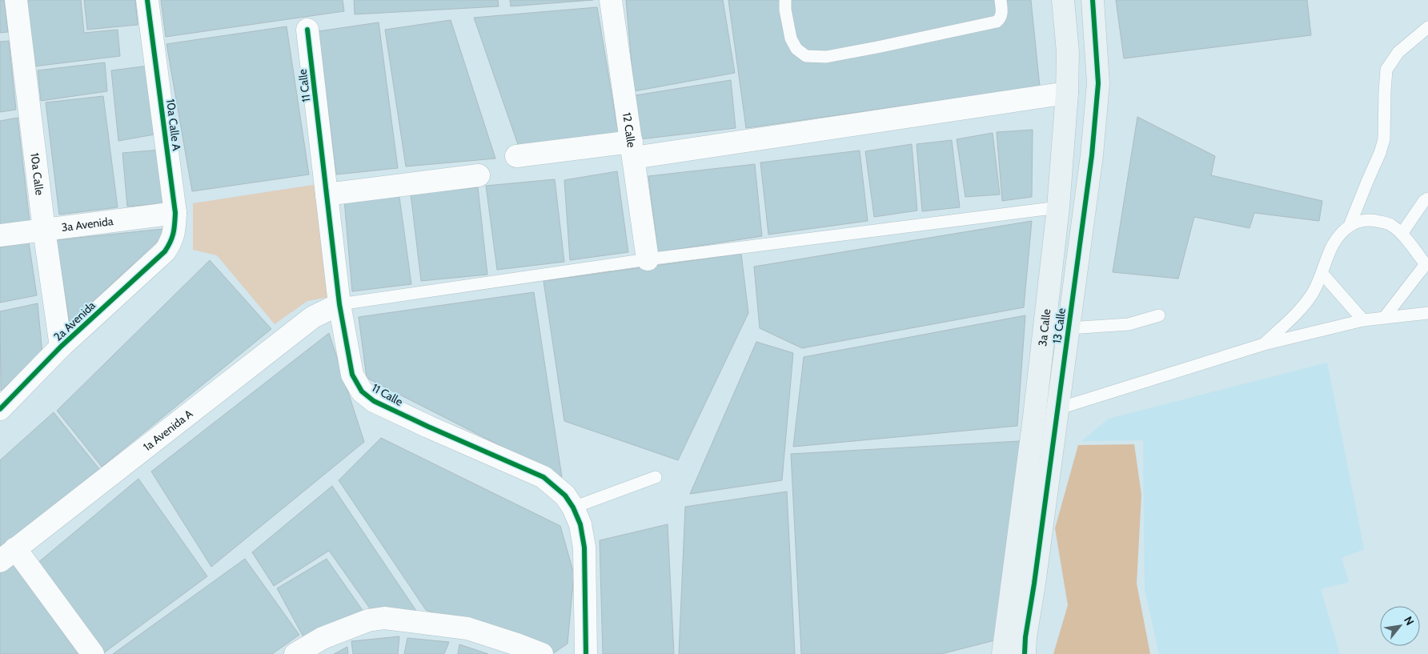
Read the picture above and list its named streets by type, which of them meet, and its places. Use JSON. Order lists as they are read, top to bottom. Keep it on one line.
{"streets":{"street":["11 Calle","10a Calle A","12 Calle","10a Calle","3a Avenida","2a Avenida","13 Calle","3a Calle","1a Avenida A"]},"crossings":[["11 Calle","1a Avenida A"],["10a Calle A","3a Avenida"],["10a Calle A","2a Avenida"],["10a Calle","3a Avenida"],["10a Calle","2a Avenida"]],"north":"top right"}
